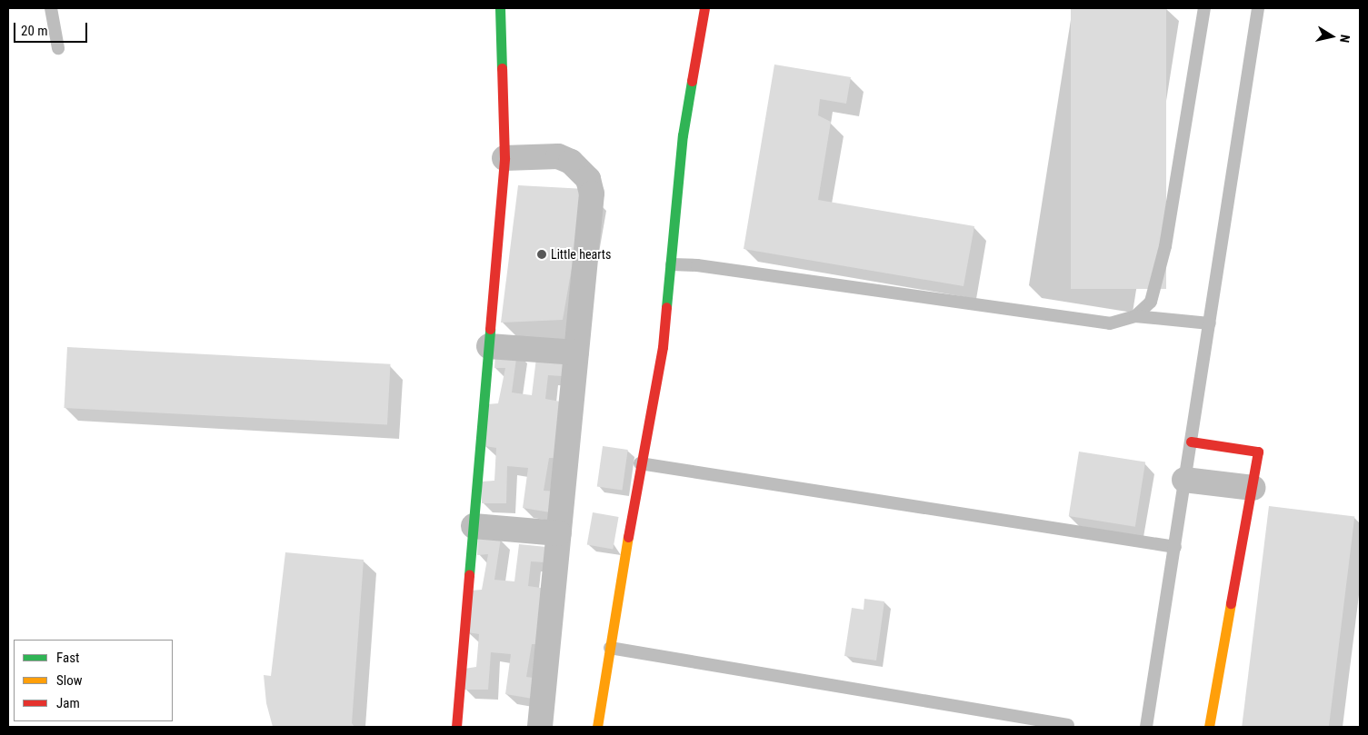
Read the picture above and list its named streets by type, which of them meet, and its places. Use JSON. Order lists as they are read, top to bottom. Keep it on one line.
{"places":["Little hearts"],"legend":["Fast","Slow","Jam"],"scale_bar":"20 m","north":"right"}
